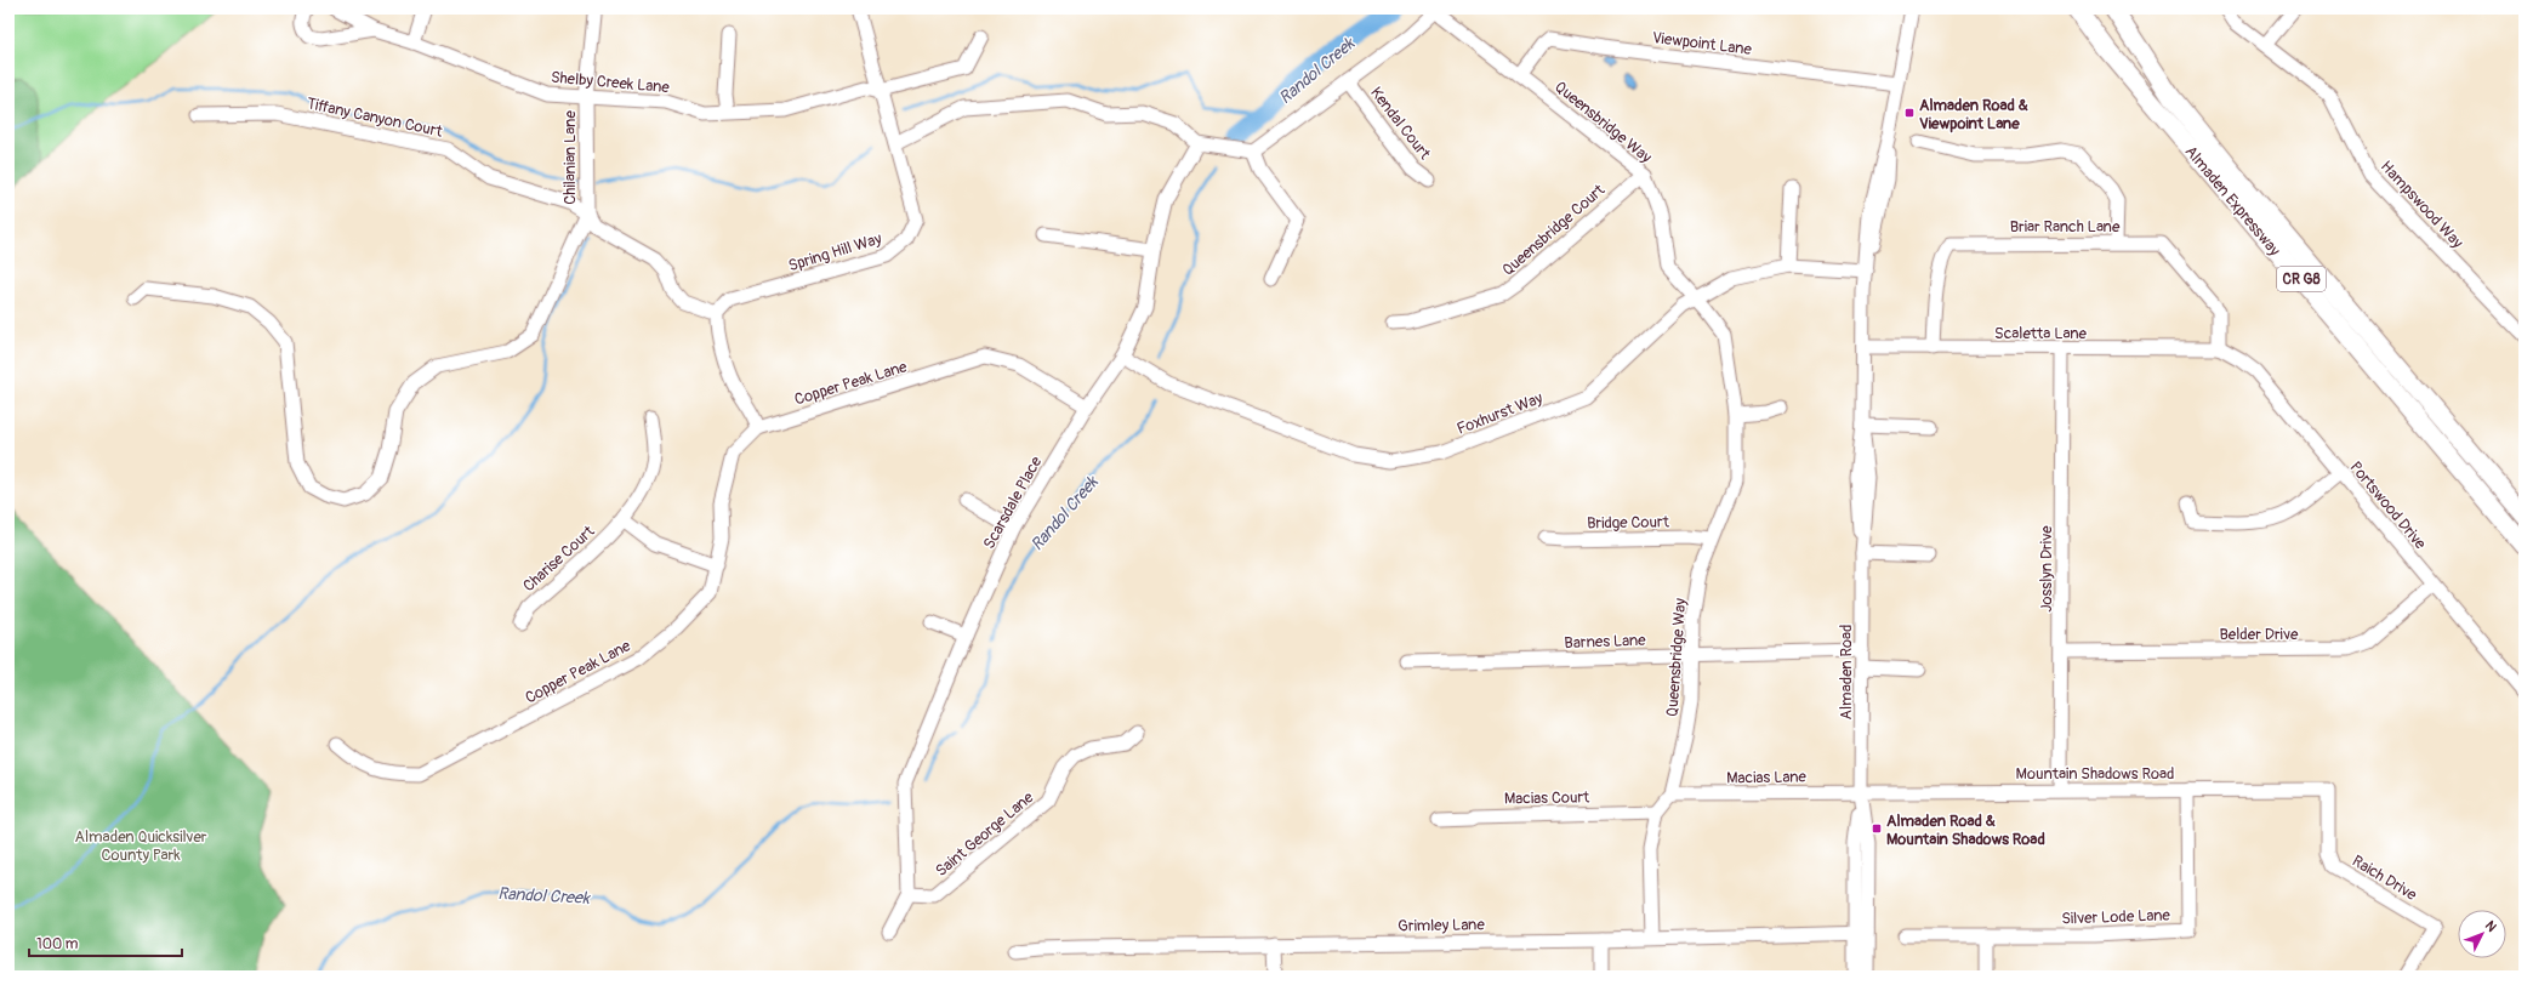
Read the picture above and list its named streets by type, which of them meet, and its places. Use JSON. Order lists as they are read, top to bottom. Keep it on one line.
{"streets":{"main road":["Almaden Expressway","CR G8"],"street":["Viewpoint Lane","Shelby Creek Lane","Tiffany Canyon Court","Queensbridge Way","Kendal Court","Chilanian Lane","Hampswood Way","Briar Ranch Lane","Queensbridge Court","Spring Hill Way","Scaletta Lane","Copper Peak Lane","Foxhurst Way","Scarsdale Place","Portswood Drive","Bridge Court","Charise Court","Josslyn Drive","Belder Drive","Barnes Lane","Almaden Road","Mountain Shadows Road","Macias Lane","Macias Court","Saint George Lane","Raich Drive","Silver Lode Lane","Grimley Lane"]},"crossings":[["Viewpoint Lane","Queensbridge Way"],["Viewpoint Lane","Almaden Road"],["Shelby Creek Lane","Chilanian Lane"],["Shelby Creek Lane","Spring Hill Way"],["Tiffany Canyon Court","Chilanian Lane"],["Tiffany Canyon Court","Spring Hill Way"],["Queensbridge Way","Queensbridge Court"],["Queensbridge Way","Foxhurst Way"],["Queensbridge Way","Bridge Court"],["Queensbridge Way","Barnes Lane"],["Queensbridge Way","Macias Lane"],["Queensbridge Way","Macias Court"],["Queensbridge Way","Grimley Lane"],["Briar Ranch Lane","Scaletta Lane"],["Briar Ranch Lane","Portswood Drive"],["Scaletta Lane","Portswood Drive"],["Scaletta Lane","Josslyn Drive"],["Scaletta Lane","Almaden Road"],["Copper Peak Lane","Scarsdale Place"],["Foxhurst Way","Scarsdale Place"],["Foxhurst Way","Almaden Road"],["Scarsdale Place","Saint George Lane"],["Portswood Drive","Belder Drive"],["Josslyn Drive","Belder Drive"],["Josslyn Drive","Mountain Shadows Road"],["Barnes Lane","Almaden Road"],["Almaden Road","Mountain Shadows Road"],["Almaden Road","Macias Lane"],["Almaden Road","Grimley Lane"],["Mountain Shadows Road","Macias Lane"],["Mountain Shadows Road","Raich Drive"],["Mountain Shadows Road","Silver Lode Lane"]],"water":["Randol Creek"],"parks":["Almaden Quicksilver County Park"],"places":{"transit":["Almaden Road & Viewpoint Lane","Almaden Road & Mountain Shadows Road"]},"scale_bar":"100 m","north":"top right"}
